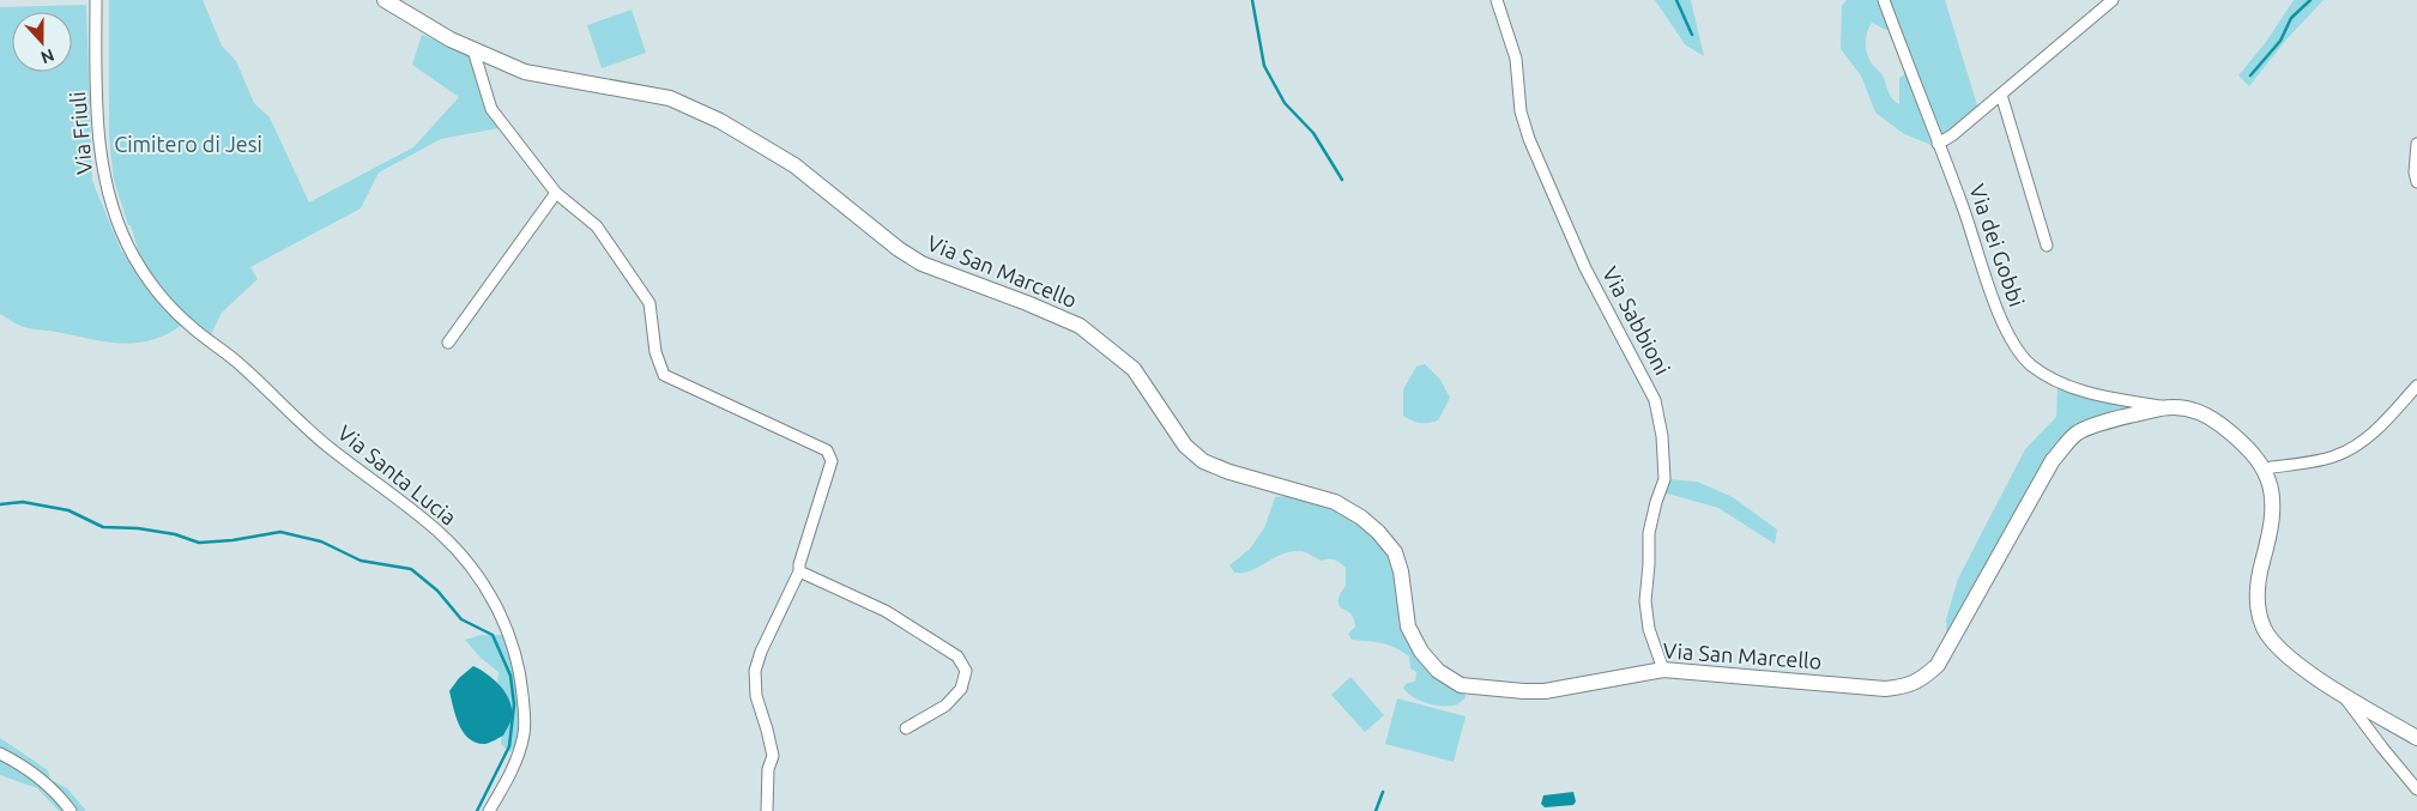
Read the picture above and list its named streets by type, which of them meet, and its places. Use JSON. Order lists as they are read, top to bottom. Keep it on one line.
{"streets":{"main road":["Via San Marcello"],"street":["Via Friuli","Via dei Gobbi","Via Sabbioni","Via Santa Lucia"]},"crossings":[["Via Friuli","Via Santa Lucia"],["Via dei Gobbi","Via San Marcello"],["Via San Marcello","Via Sabbioni"]],"parks":["Cimitero di Jesi"],"north":"bottom"}
